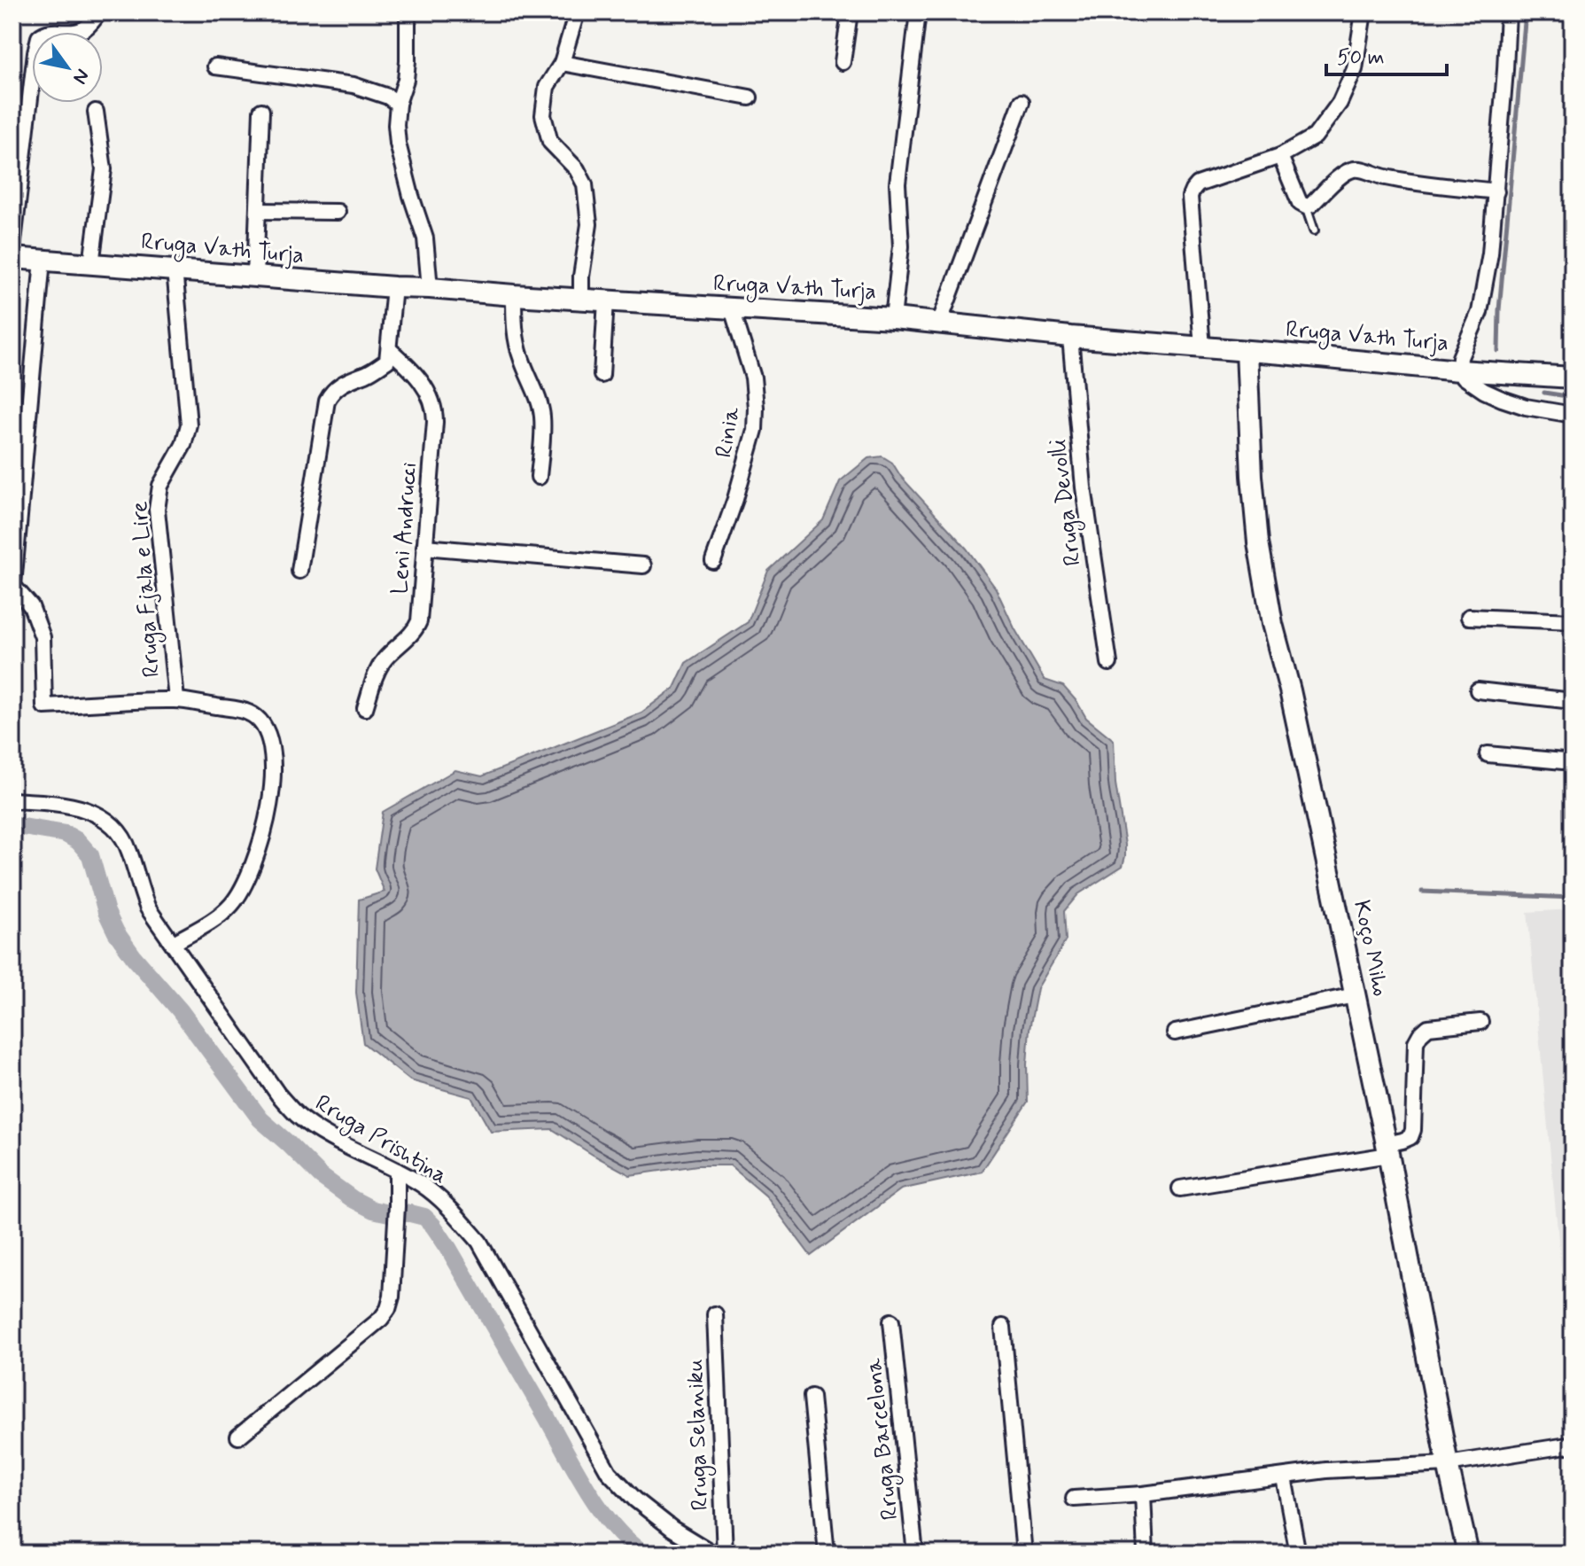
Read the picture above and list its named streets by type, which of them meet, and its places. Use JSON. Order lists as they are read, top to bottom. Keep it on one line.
{"streets":{"street":["Rruga Vath Turja","Rinia","Rruga Devolli","Leni Andrucci","Rruga Fjala e Lire","Koço Miho","Rruga Prishtina","Rruga Selaniku","Rruga Barcelona"]},"crossings":[["Rruga Vath Turja","Rinia"],["Rruga Vath Turja","Rruga Devolli"],["Rruga Vath Turja","Rruga Fjala e Lire"],["Rruga Vath Turja","Koço Miho"]],"scale_bar":"50 m","north":"bottom right"}
